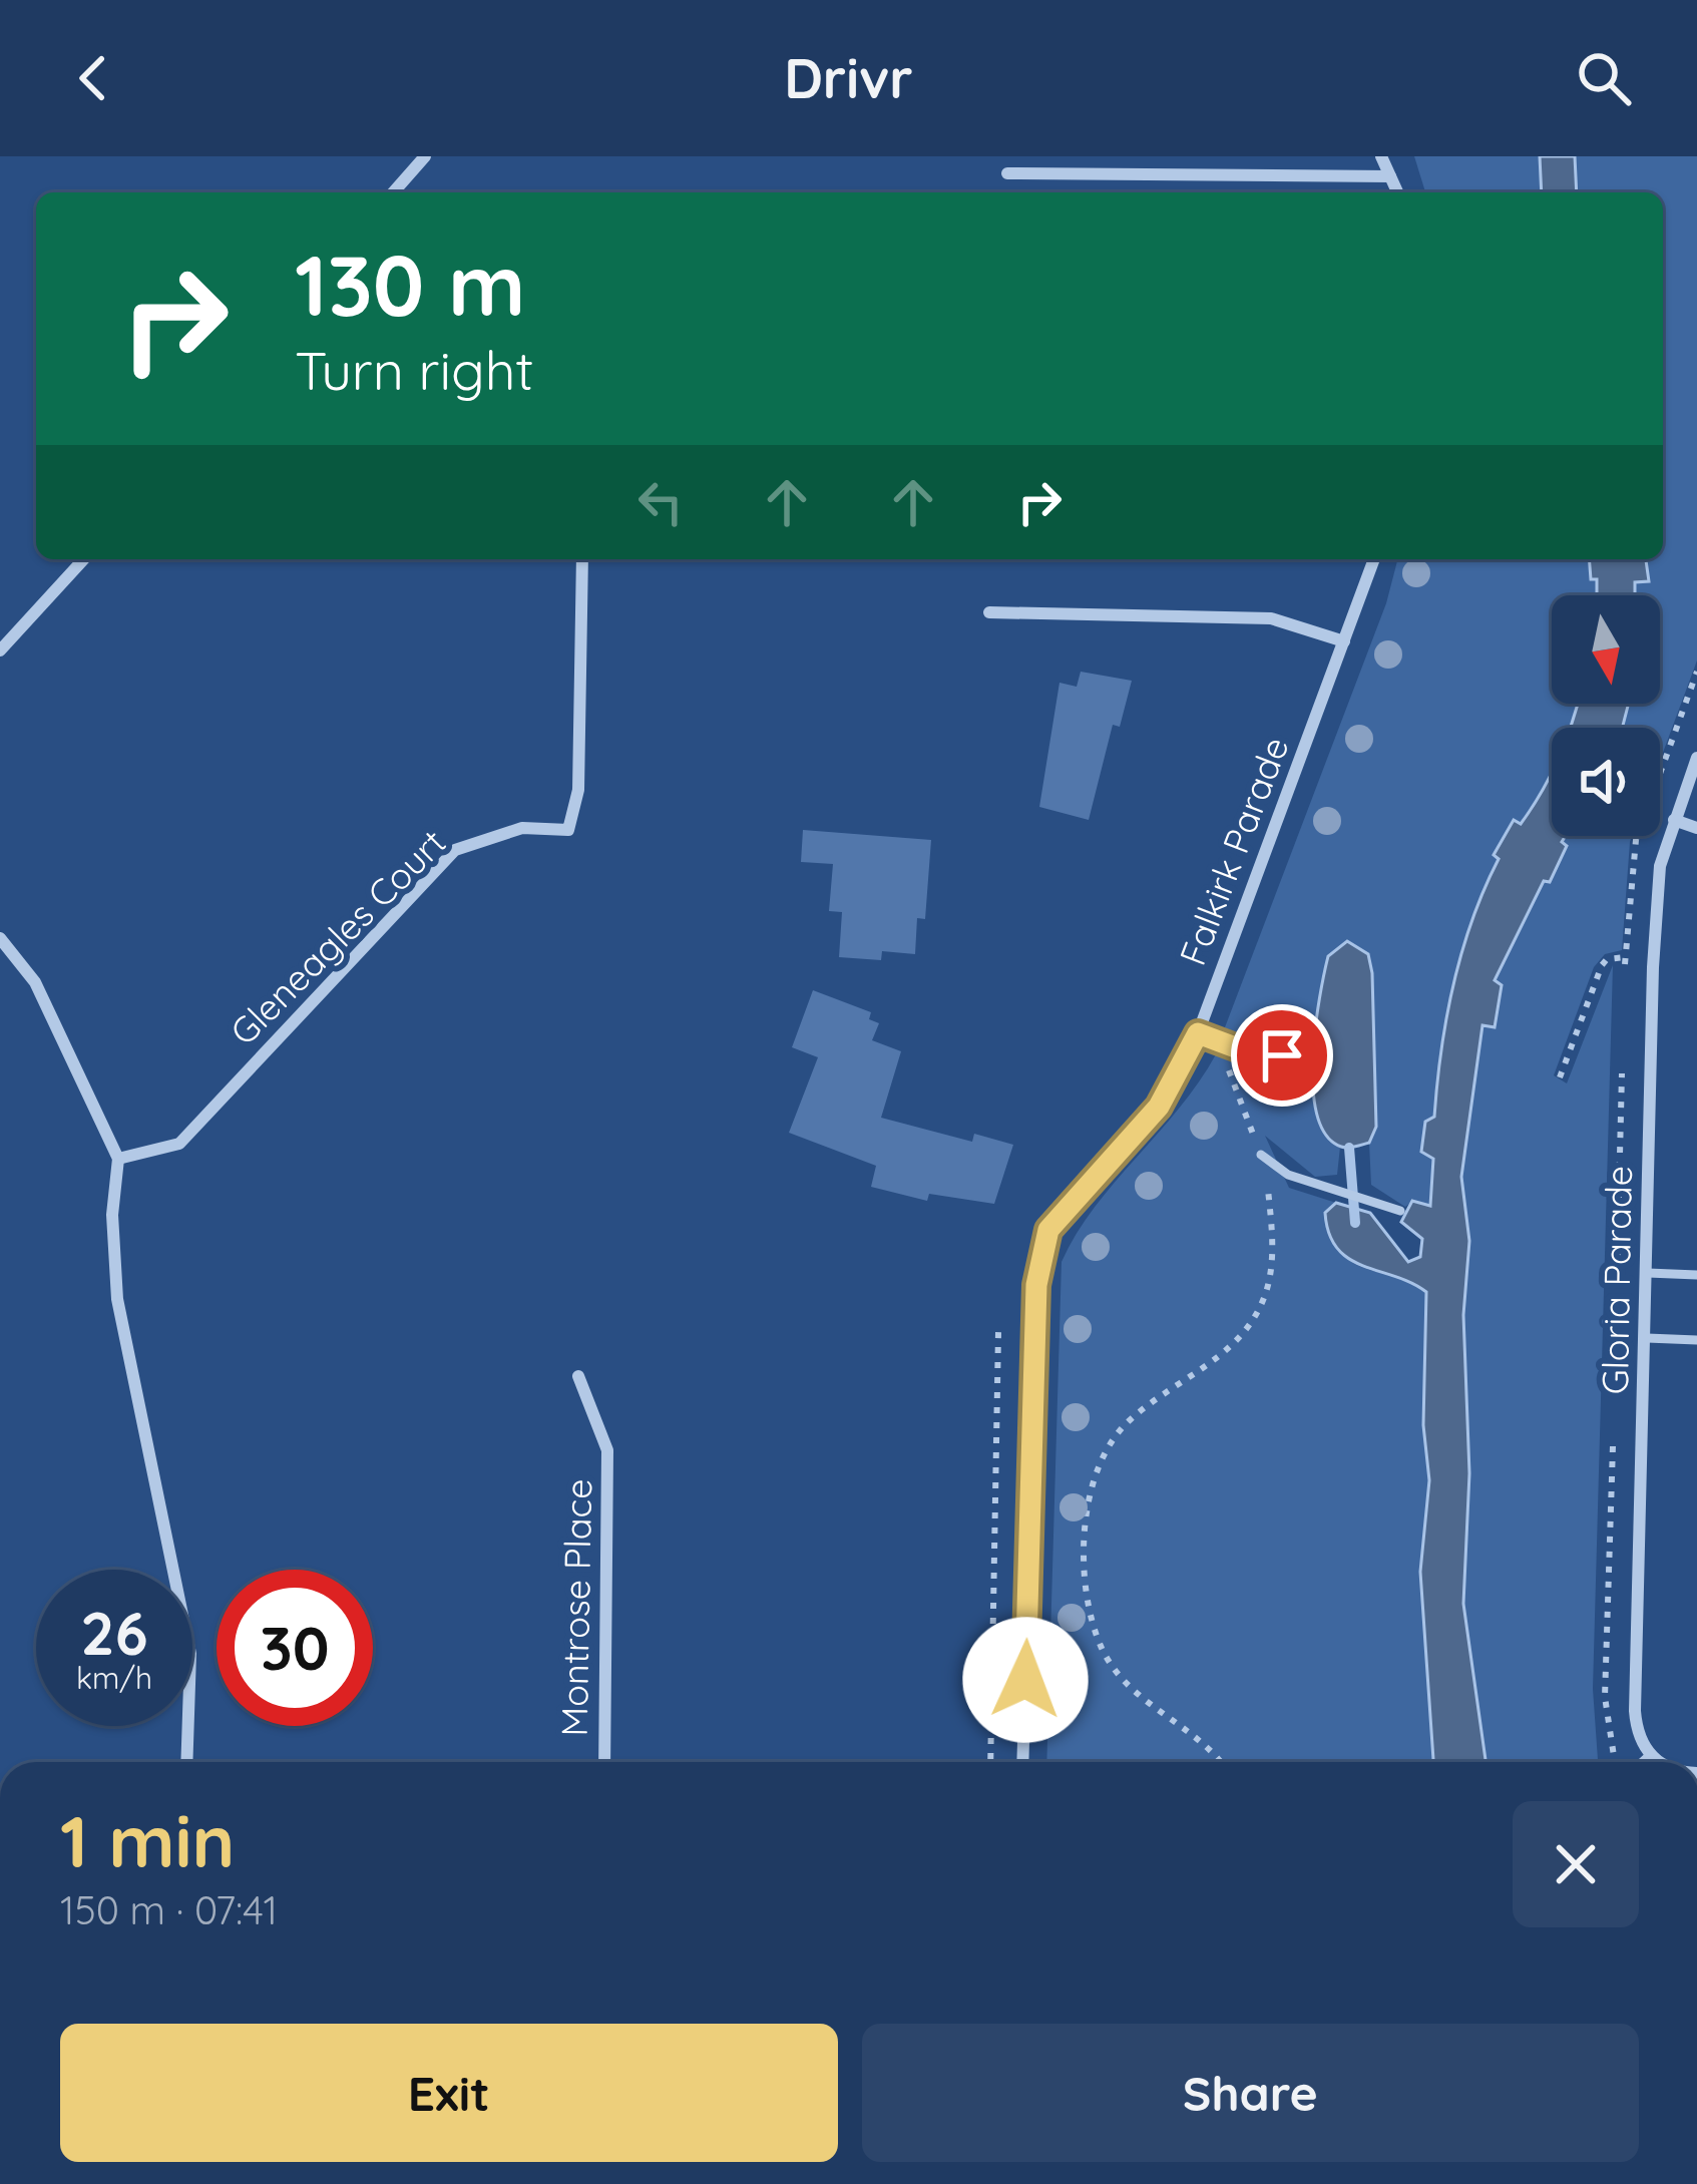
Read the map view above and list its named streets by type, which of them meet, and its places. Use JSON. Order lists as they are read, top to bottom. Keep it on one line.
{"streets":{"street":["Falkirk Parade","Gleneagles Court","Gloria Parade","Montrose Place"]},"north":"bottom","page":{"header":"Drivr","turn":["130 m","Turn right"],"speed":"26 km/h","limit":"30","heading":["1 min","150 m · 07:41"],"buttons":["Exit","Share"]}}
